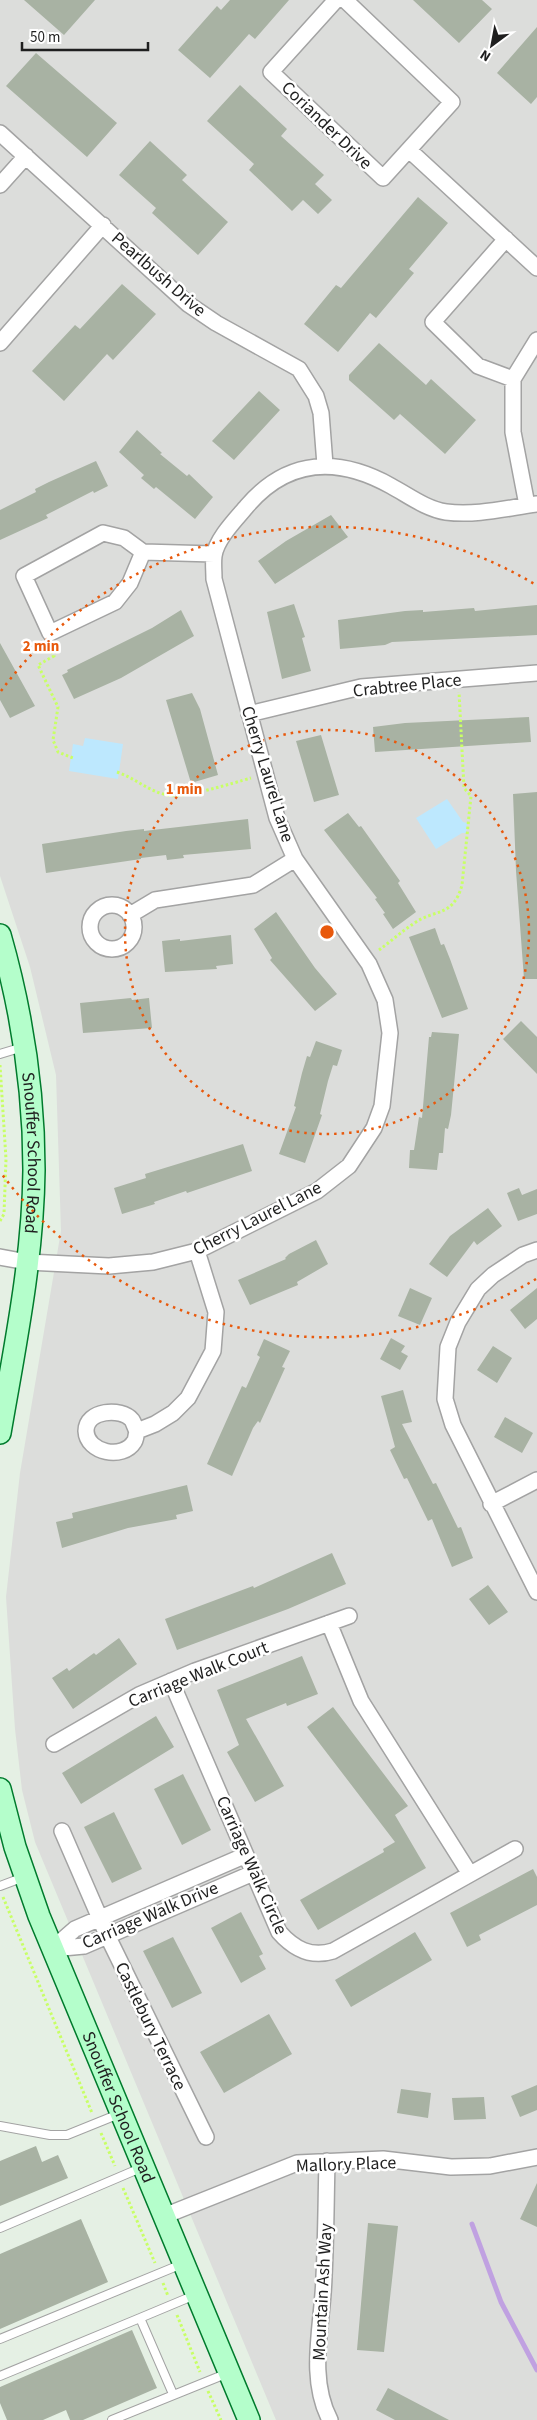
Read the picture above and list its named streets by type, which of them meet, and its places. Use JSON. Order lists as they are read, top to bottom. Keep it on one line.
{"streets":{"main road":["Snouffer School Road"],"street":["Coriander Drive","Pearlbush Drive","Crabtree Place","Cherry Laurel Lane","Carriage Walk Court","Carriage Walk Circle","Carriage Walk Drive","Castlebury Terrace","Mallory Place","Mountain Ash Way"]},"crossings":[["Pearlbush Drive","Cherry Laurel Lane"],["Crabtree Place","Cherry Laurel Lane"],["Cherry Laurel Lane","Snouffer School Road"],["Snouffer School Road","Carriage Walk Drive"],["Snouffer School Road","Mallory Place"],["Carriage Walk Court","Carriage Walk Circle"],["Carriage Walk Circle","Carriage Walk Drive"],["Carriage Walk Drive","Castlebury Terrace"],["Mallory Place","Mountain Ash Way"]],"scale_bar":"50 m","north":"bottom left","rings":["2 min","1 min"]}
